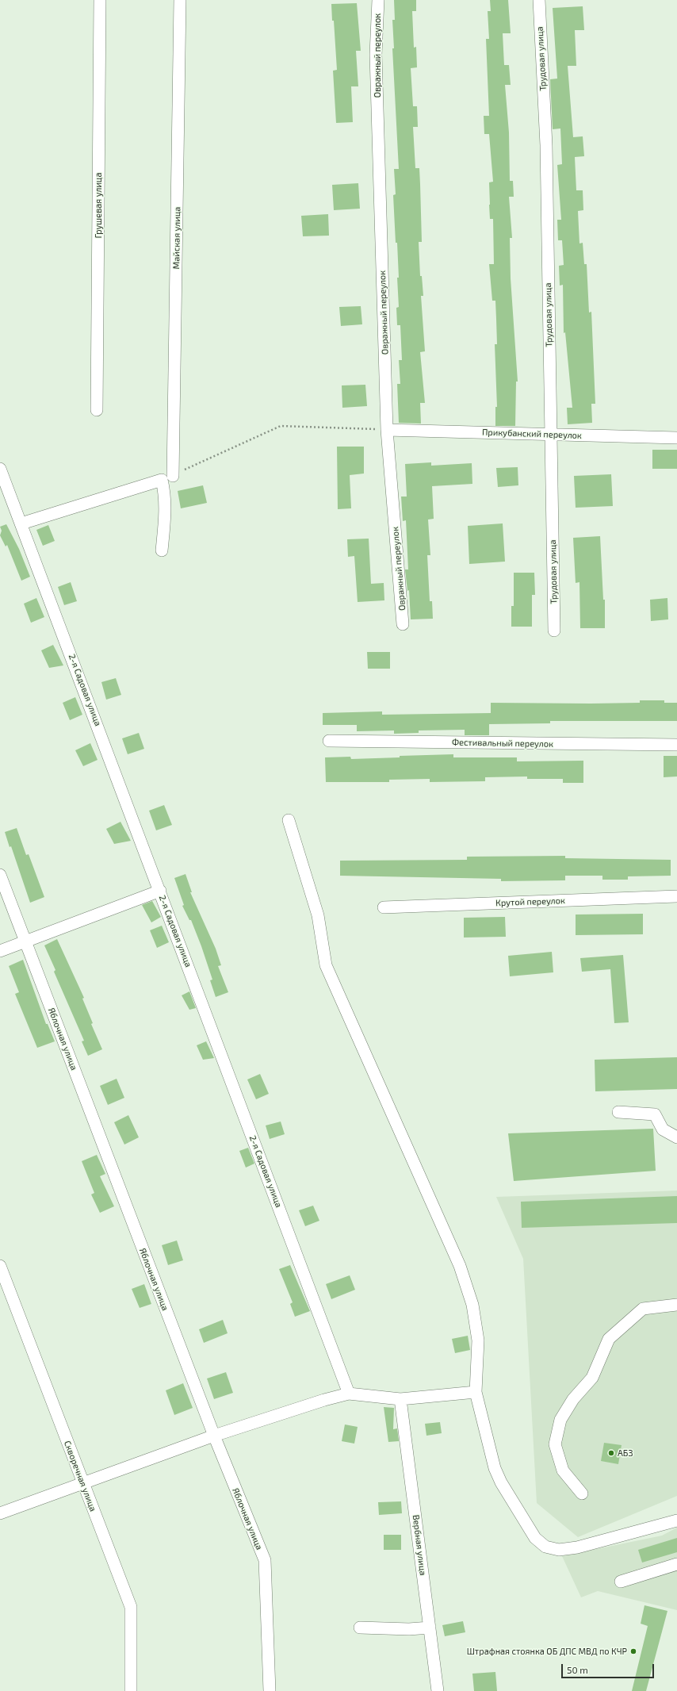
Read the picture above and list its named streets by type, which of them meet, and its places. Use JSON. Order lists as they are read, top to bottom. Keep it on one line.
{"streets":{"street":["Овражный переулок","Трудовая улица","Грушевая улица","Майская улица","Прикубанский переулок","2-я Садовая улица","Фестивальный переулок","Крутой переулок","Яблочная улица","Скворечная улица","Вербная улица"]},"crossings":[["Овражный переулок","Прикубанский переулок"],["Трудовая улица","Прикубанский переулок"]],"places":["АБЗ","Штрафная стоянка ОБ ДПС МВД по КЧР"],"scale_bar":"50 m"}
